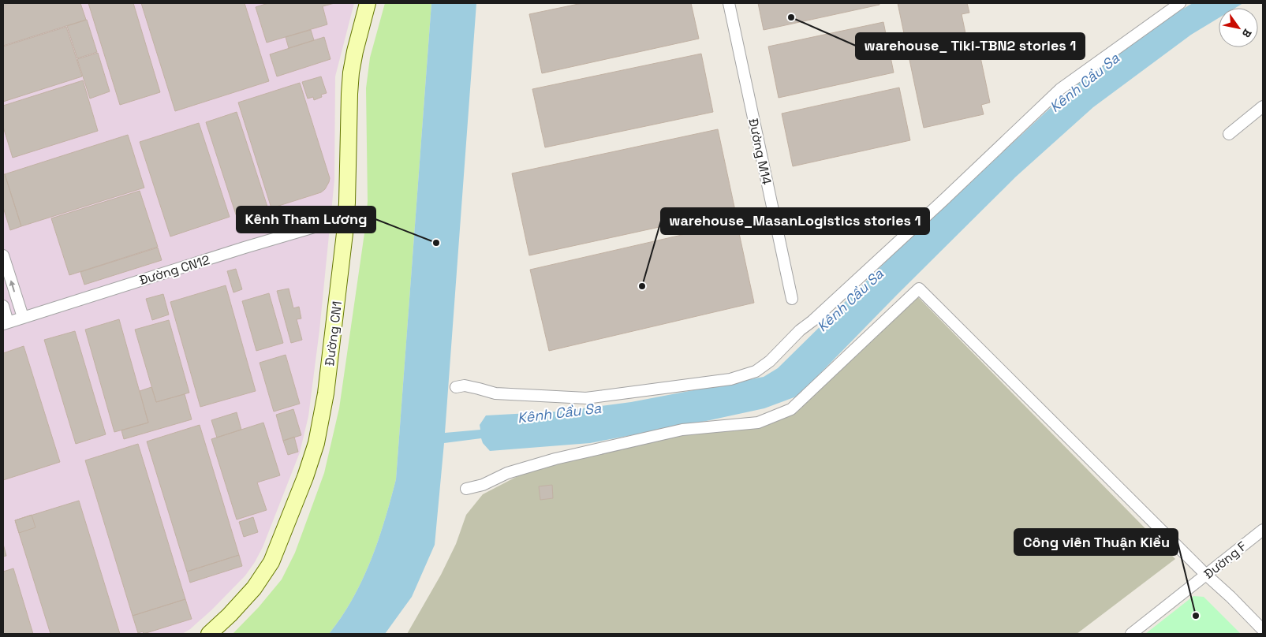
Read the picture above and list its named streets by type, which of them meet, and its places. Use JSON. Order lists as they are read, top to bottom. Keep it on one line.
{"streets":{"street":["Đường M14","Đường CN12","Đường CN1","Đường F"]},"crossings":[["Đường CN12","Đường CN1"]],"water":["Kênh Cầu Sa"],"places":["warehouse_ Tiki-TBN2 stories 1","Kênh Tham Lương","warehouse_MasanLogistics stories 1","Công viên Thuận Kiều"],"north":"bottom right"}
